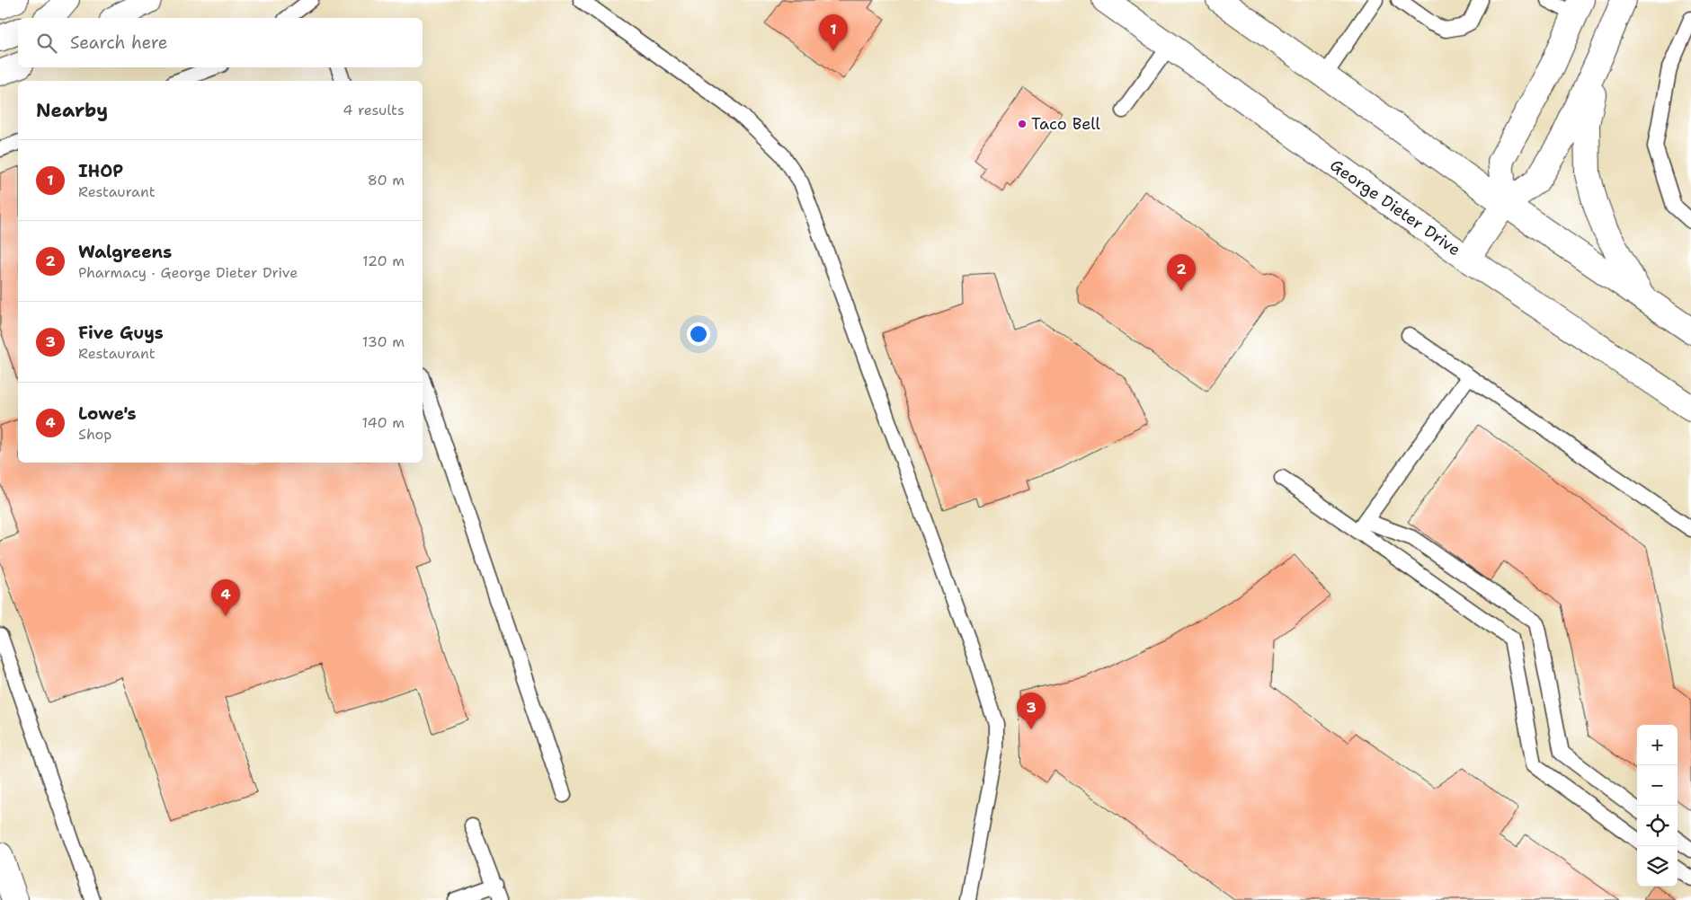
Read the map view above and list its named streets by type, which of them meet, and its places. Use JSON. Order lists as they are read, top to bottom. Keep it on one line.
{"streets":{"main road":["George Dieter Drive"]},"places":["Taco Bell"],"page":{"pins":["1","2","4","3"],"search":"Search here","heading":["Nearby","4 results"],"list":[{"mark":"1","name":"IHOP","note":"Restaurant","value":"80 m"},{"mark":"2","name":"Walgreens","note":"Pharmacy · George Dieter Drive","value":"120 m"},{"mark":"3","name":"Five Guys","note":"Restaurant","value":"130 m"},{"mark":"4","name":"Lowe's","note":"Shop","value":"140 m"}],"map_buttons":["+","−"]}}
